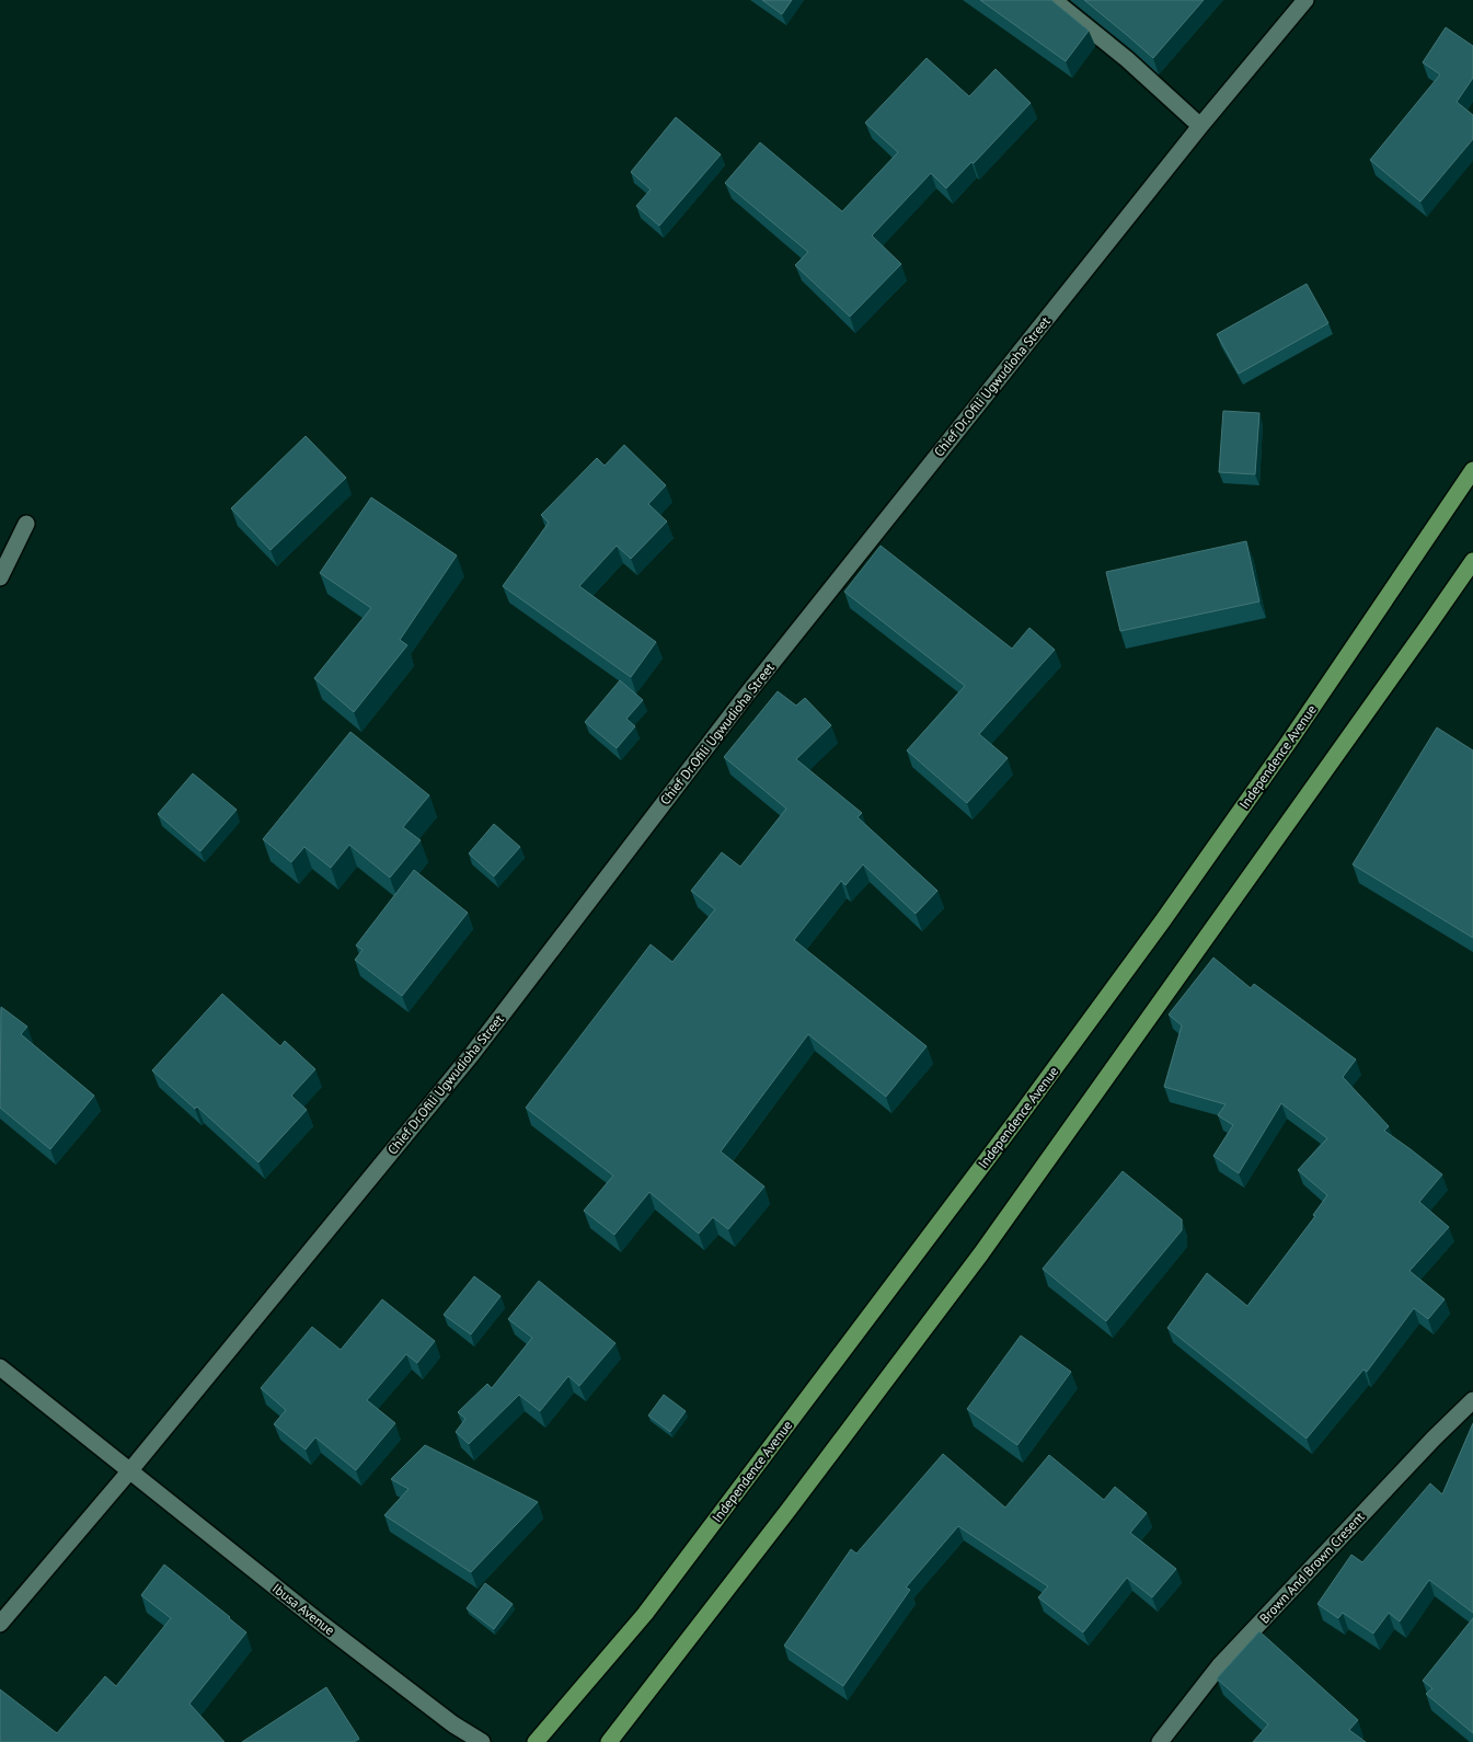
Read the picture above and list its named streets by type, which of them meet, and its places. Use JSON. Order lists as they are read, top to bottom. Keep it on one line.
{"streets":{"main road":["Independence Avenue"],"street":["Chief Dr.Ofili Ugwudioha Street","Brown And Brown Cresent","Ibusa Avenue"]},"crossings":[["Chief Dr.Ofili Ugwudioha Street","Ibusa Avenue"]]}
